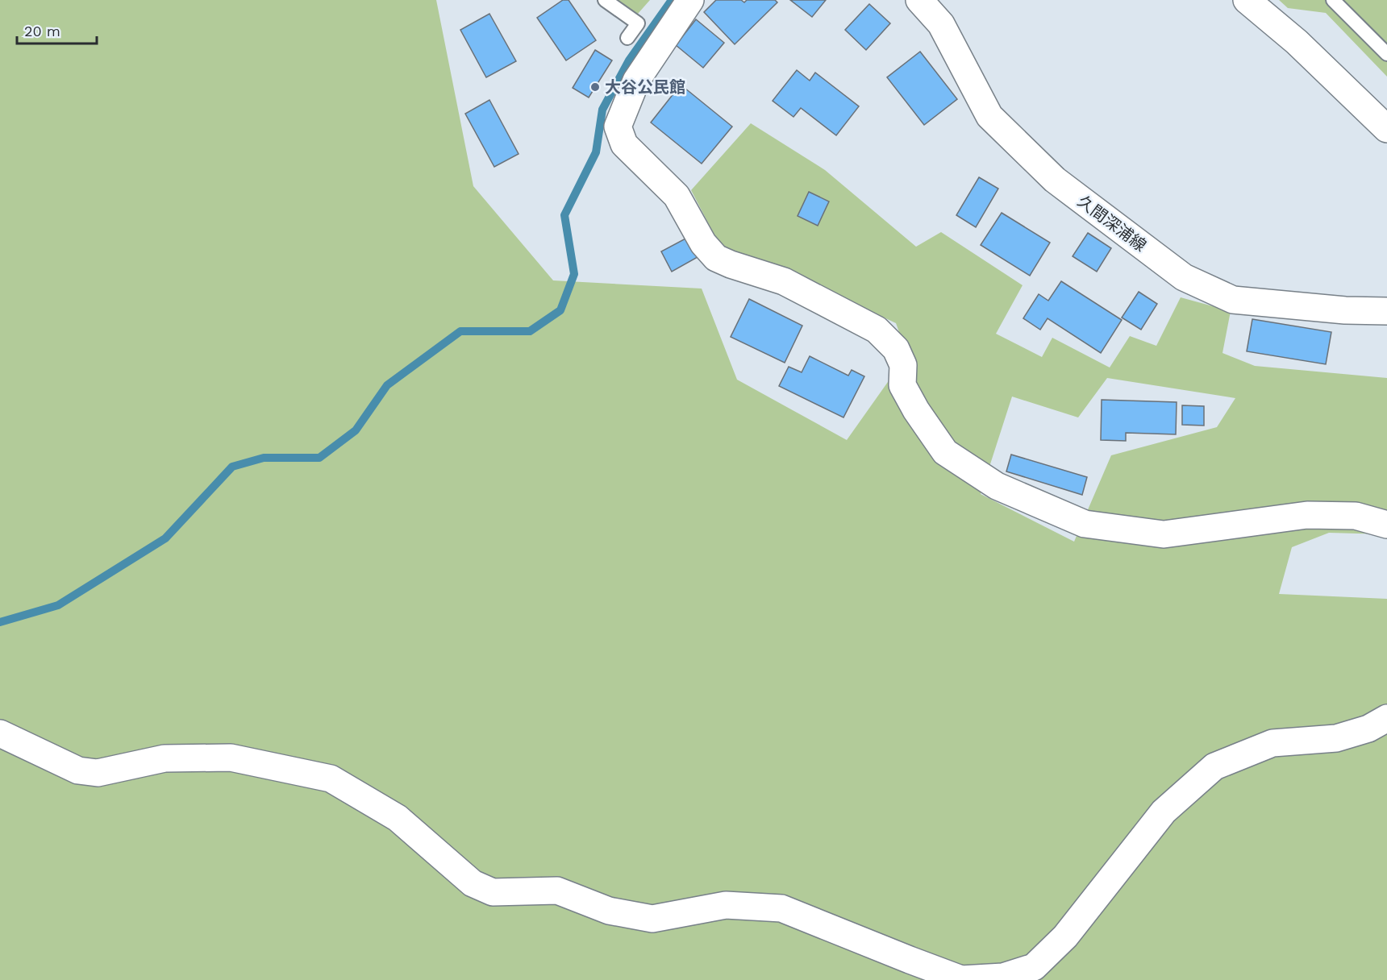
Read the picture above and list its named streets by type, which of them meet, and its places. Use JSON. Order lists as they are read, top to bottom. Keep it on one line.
{"streets":{"street":["久間深浦線"]},"places":["大谷公民館"],"scale_bar":"20 m"}
